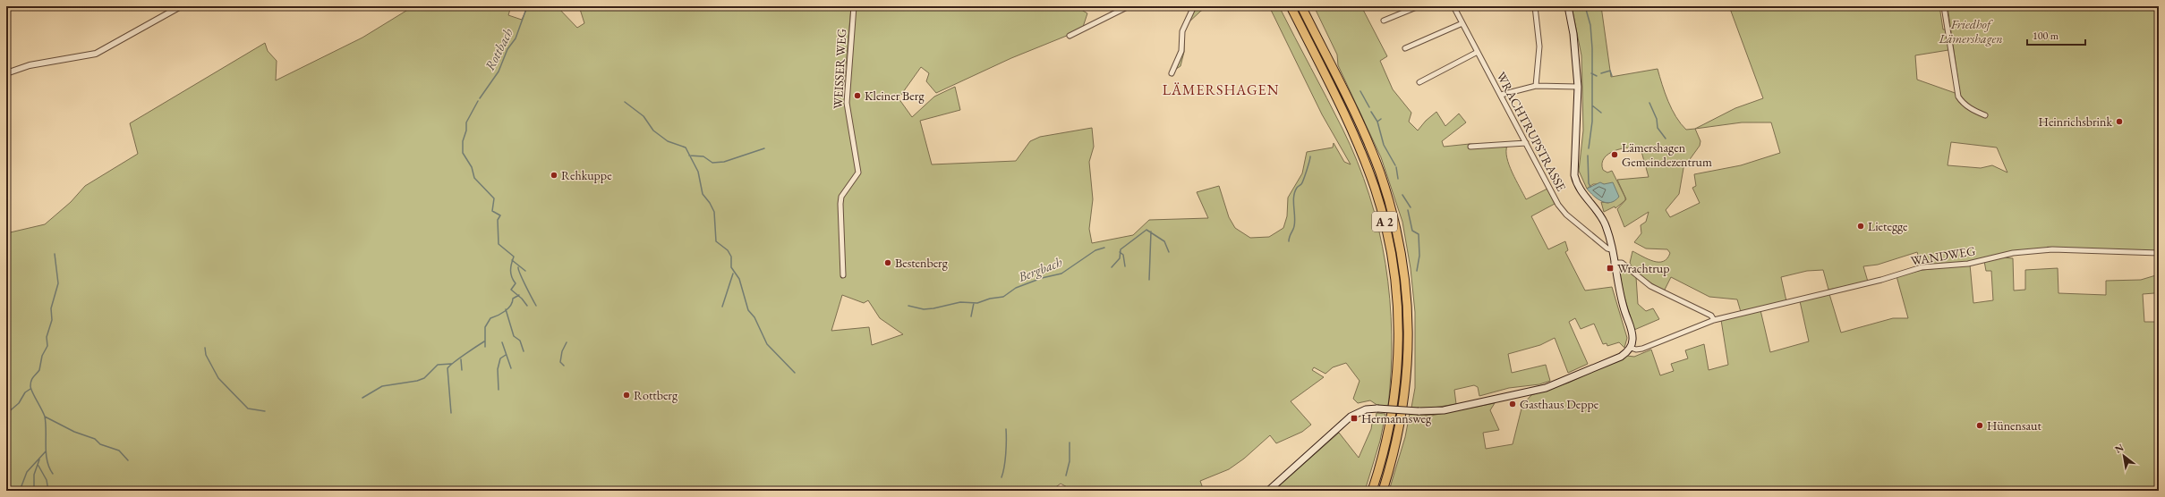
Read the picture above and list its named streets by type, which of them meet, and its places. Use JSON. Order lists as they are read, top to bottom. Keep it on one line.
{"streets":{"highway":["A 2"],"street":["WEISSER WEG","WRACHTRUPSTRASSE","WANDWEG"]},"districts":["LÄMERSHAGEN"],"water":["Rottbach","Bergbach"],"parks":["Friedhof Lämershagen"],"places":{"other":["Kleiner Berg","Heinrichsbrink","Lämershagen Gemeindezentrum","Rehkuppe","Lietegge","Bestenberg","Rottberg","Gasthaus Deppe","Hünensaut"],"transit":["Wrachtrup","Hermannsweg"]},"scale_bar":"100 m","north":"top left"}
